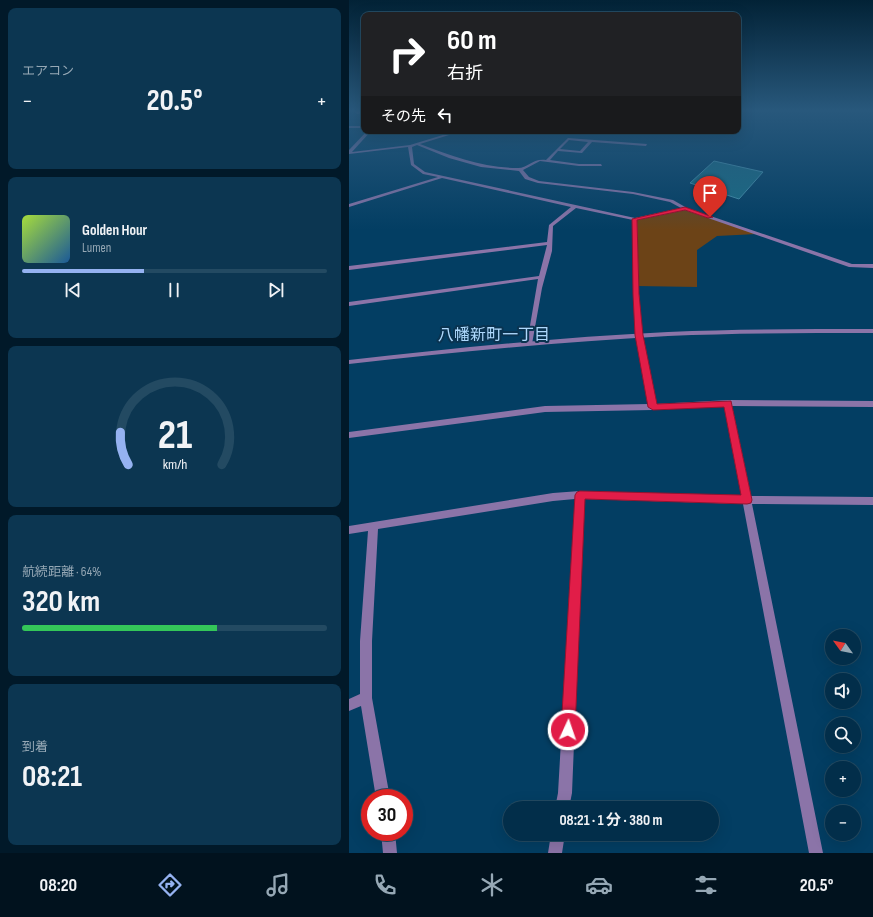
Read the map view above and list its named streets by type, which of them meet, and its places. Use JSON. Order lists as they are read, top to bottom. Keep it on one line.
{"districts":["八幡新町一丁目"],"north":"top left","page":{"tile":["エアコン",["航続距離 · 64%","320 km"],["到着","08:21"]],"turn":["60 m","右折"],"heat":["−","20.5°","+"],"then":"その先","song":["Golden Hour","Lumen"],"map_buttons":["+","−"],"limit":"30","trip":"08:21 · 1 分 · 380 m","tabs":["08:20","20.5°"],"gauge":["21","km/h"]}}
